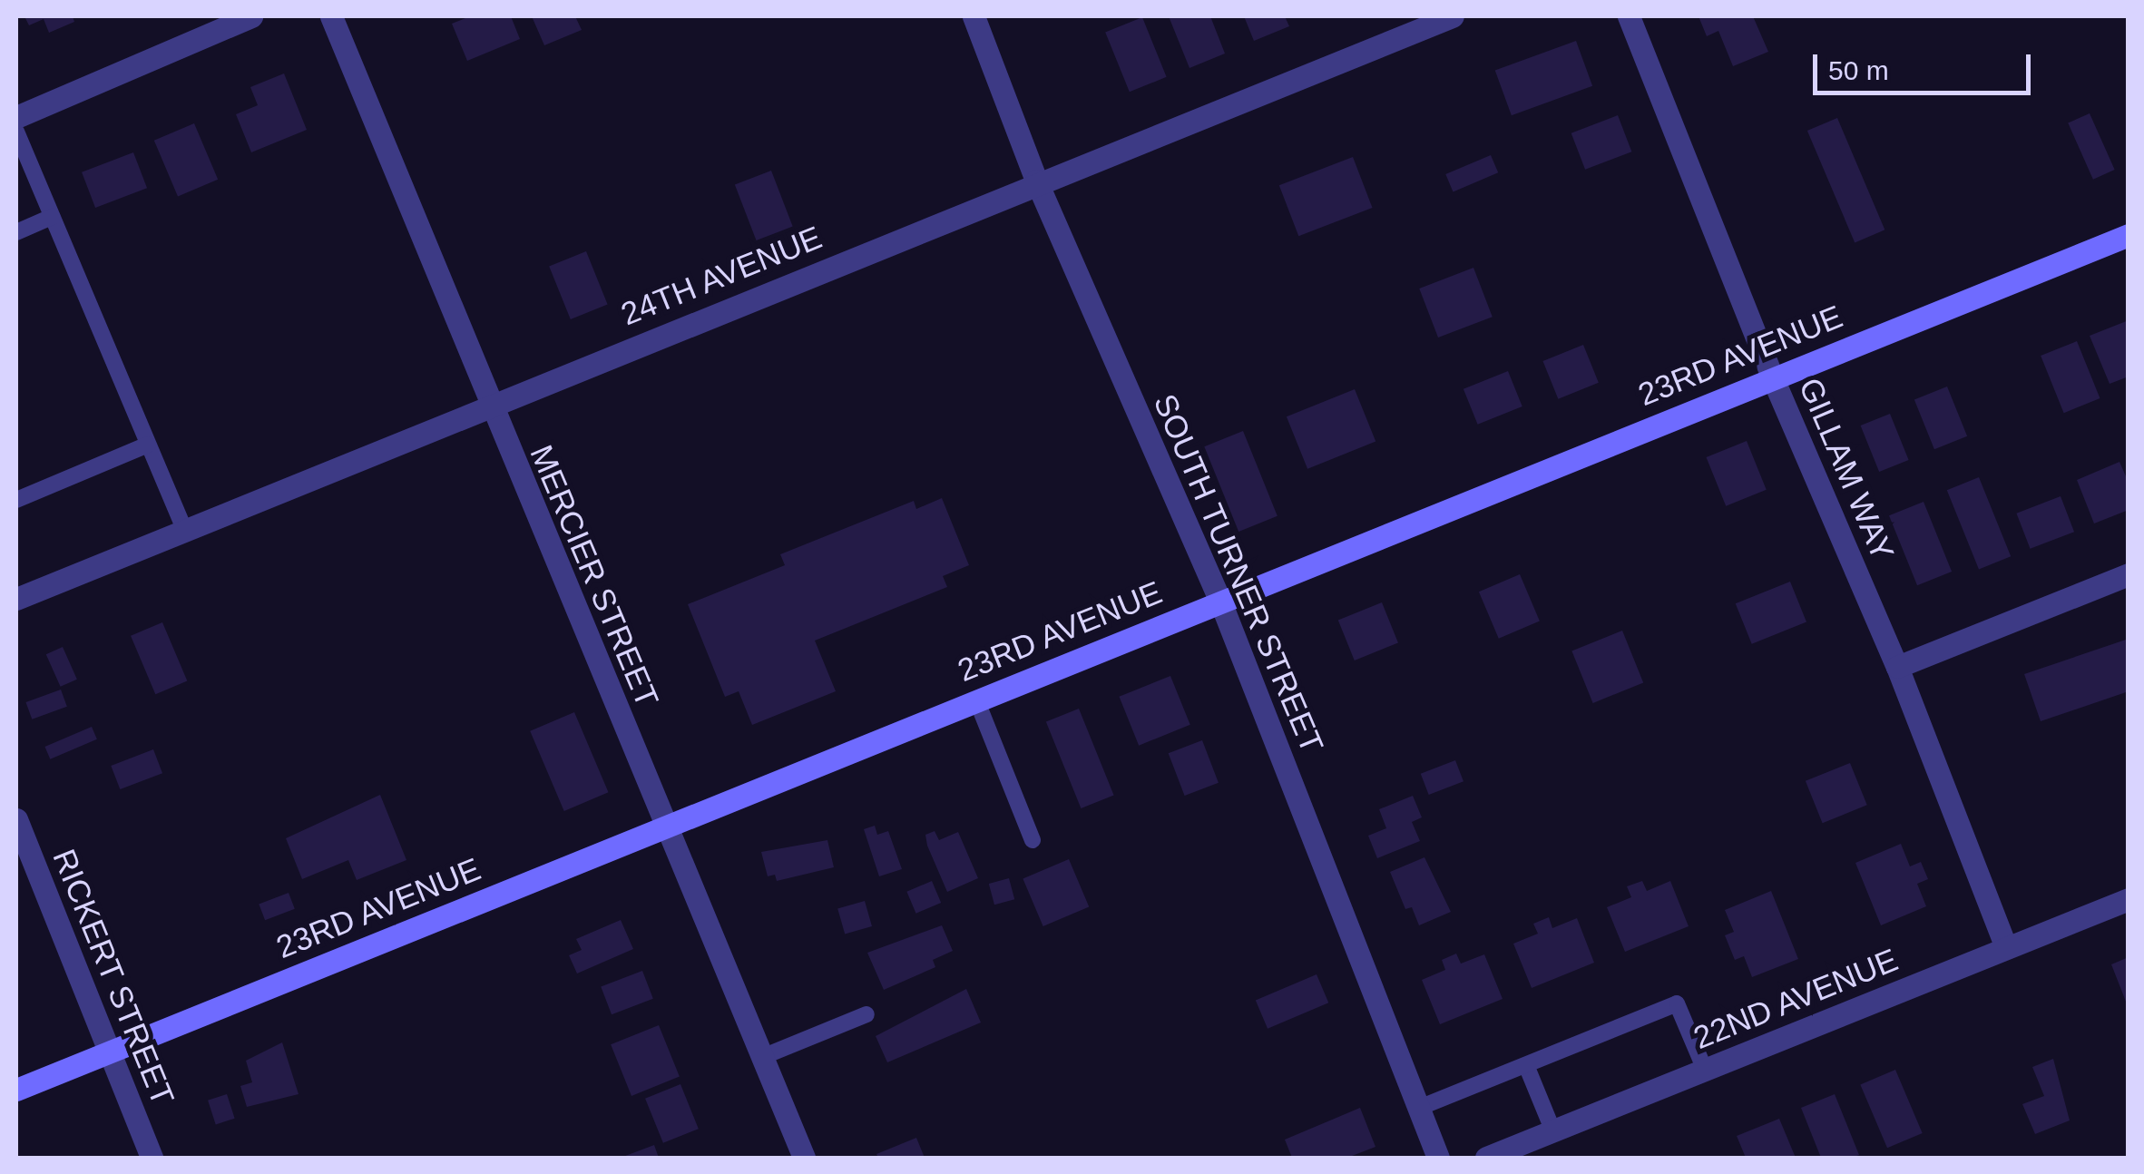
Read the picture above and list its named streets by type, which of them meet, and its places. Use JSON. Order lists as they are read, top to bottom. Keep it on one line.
{"streets":{"street":["24TH AVENUE","23RD AVENUE","GILLAM WAY","SOUTH TURNER STREET","MERCIER STREET","RICKERT STREET","22ND AVENUE"]},"crossings":[["24TH AVENUE","SOUTH TURNER STREET"],["24TH AVENUE","MERCIER STREET"],["23RD AVENUE","GILLAM WAY"],["23RD AVENUE","SOUTH TURNER STREET"],["23RD AVENUE","MERCIER STREET"],["23RD AVENUE","RICKERT STREET"],["GILLAM WAY","22ND AVENUE"]],"scale_bar":"50 m"}
